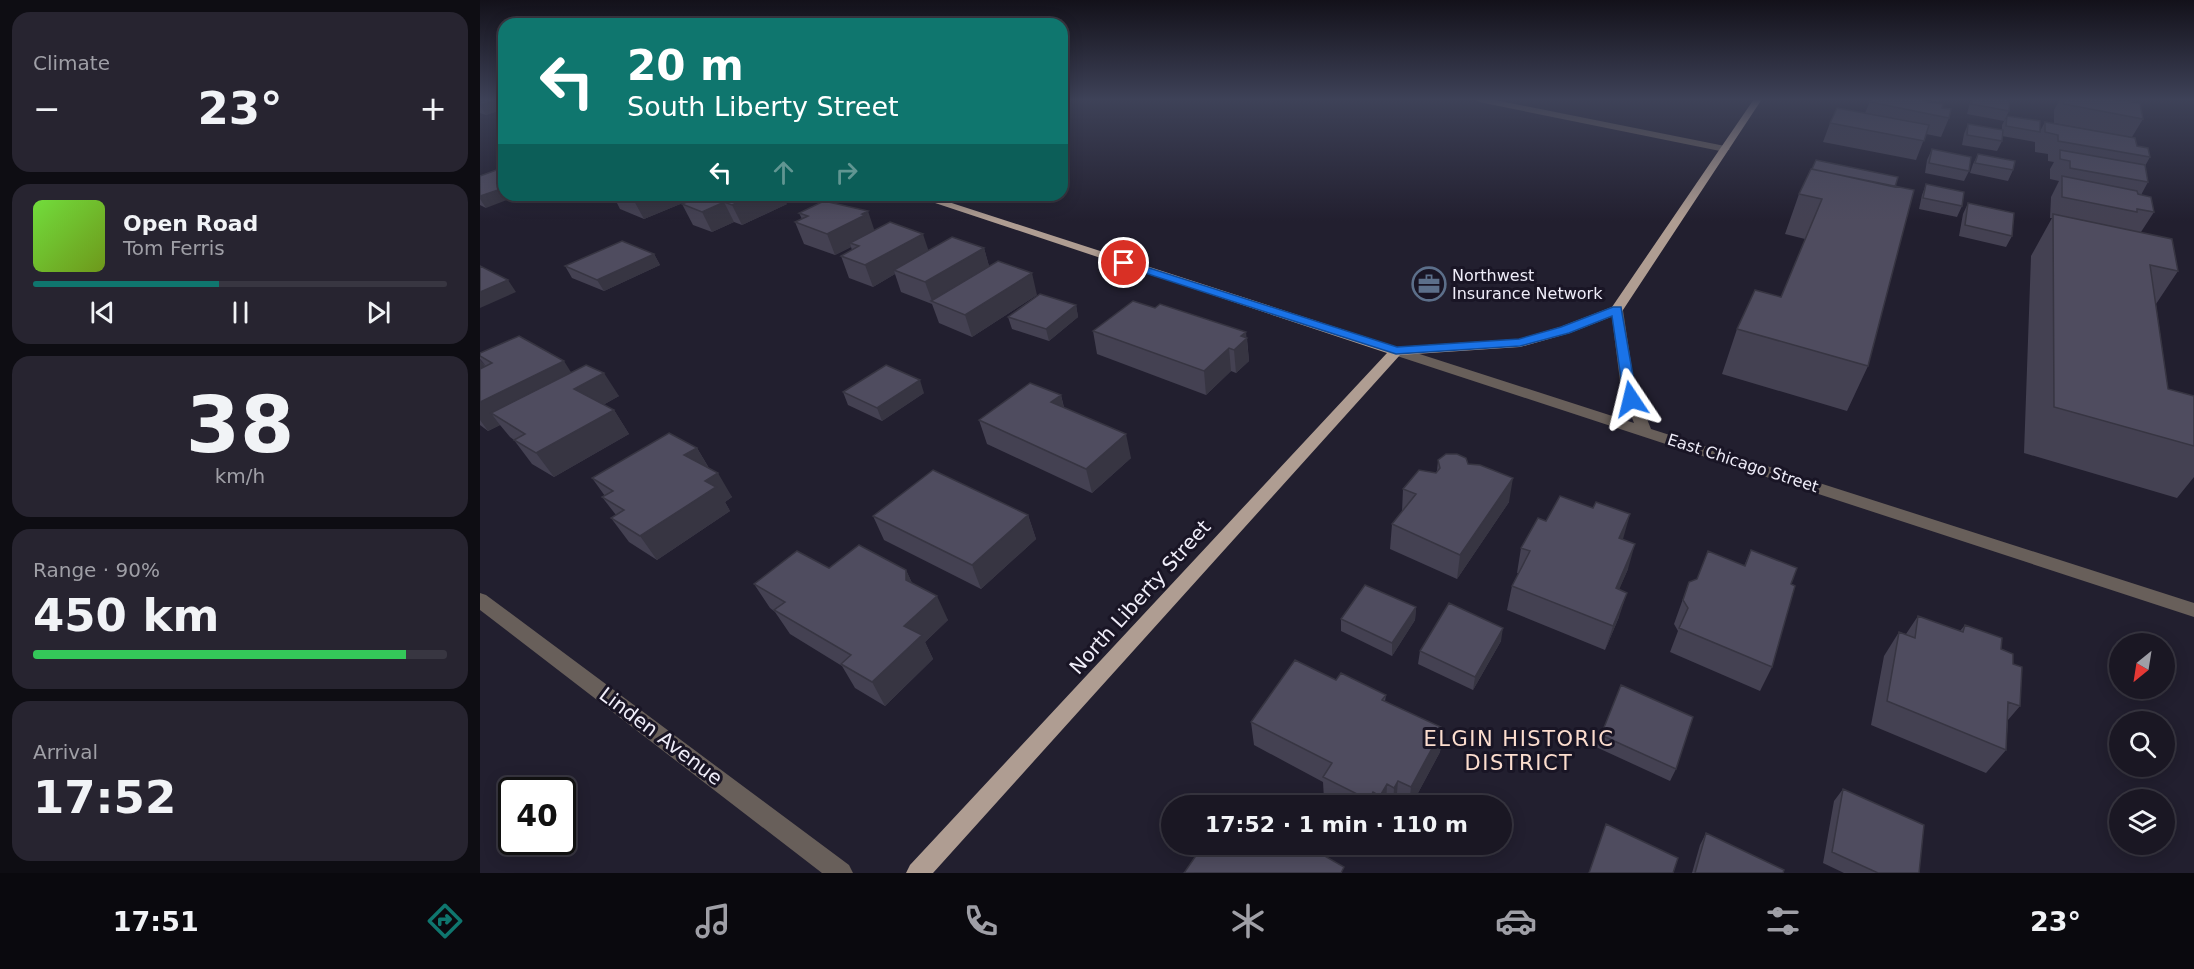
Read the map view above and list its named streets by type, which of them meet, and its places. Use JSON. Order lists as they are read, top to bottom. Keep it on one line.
{"streets":{"main road":["East Chicago Street","North Liberty Street"],"street":["Linden Avenue"]},"crossings":[["East Chicago Street","North Liberty Street"]],"districts":["ELGIN HISTORIC DISTRICT"],"places":{"office":["Northwest Insurance Network"]},"north":"bottom left","page":{"tile":["Climate",["38","km/h"],["Range · 90%","450 km"],["Arrival","17:52"]],"turn":["20 m","South Liberty Street"],"heat":["−","23°","+"],"song":["Open Road","Tom Ferris"],"limit":"40","trip":"17:52 · 1 min · 110 m","tabs":["17:51","23°"]}}
